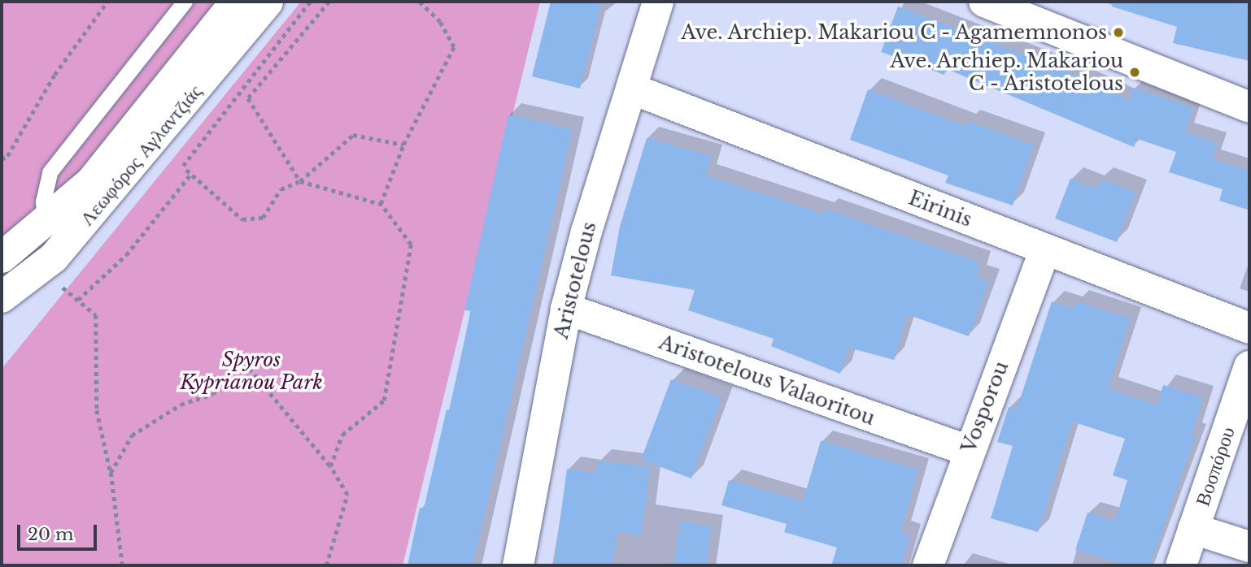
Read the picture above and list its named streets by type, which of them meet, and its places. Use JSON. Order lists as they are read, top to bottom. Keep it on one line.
{"streets":{"street":["Λεωφόρος Αγλαντζιάς","Eirinis","Aristotelous","Aristotelous Valaoritou","Vosporou","Βοσπόρου"]},"crossings":[["Eirinis","Aristotelous"],["Eirinis","Vosporou"],["Aristotelous","Aristotelous Valaoritou"],["Aristotelous Valaoritou","Vosporou"]],"parks":["Spyros Kyprianou Park"],"places":["Ave. Archiep. Makariou C - Agamemnonos","Ave. Archiep. Makariou C - Aristotelous"],"scale_bar":"20 m"}
